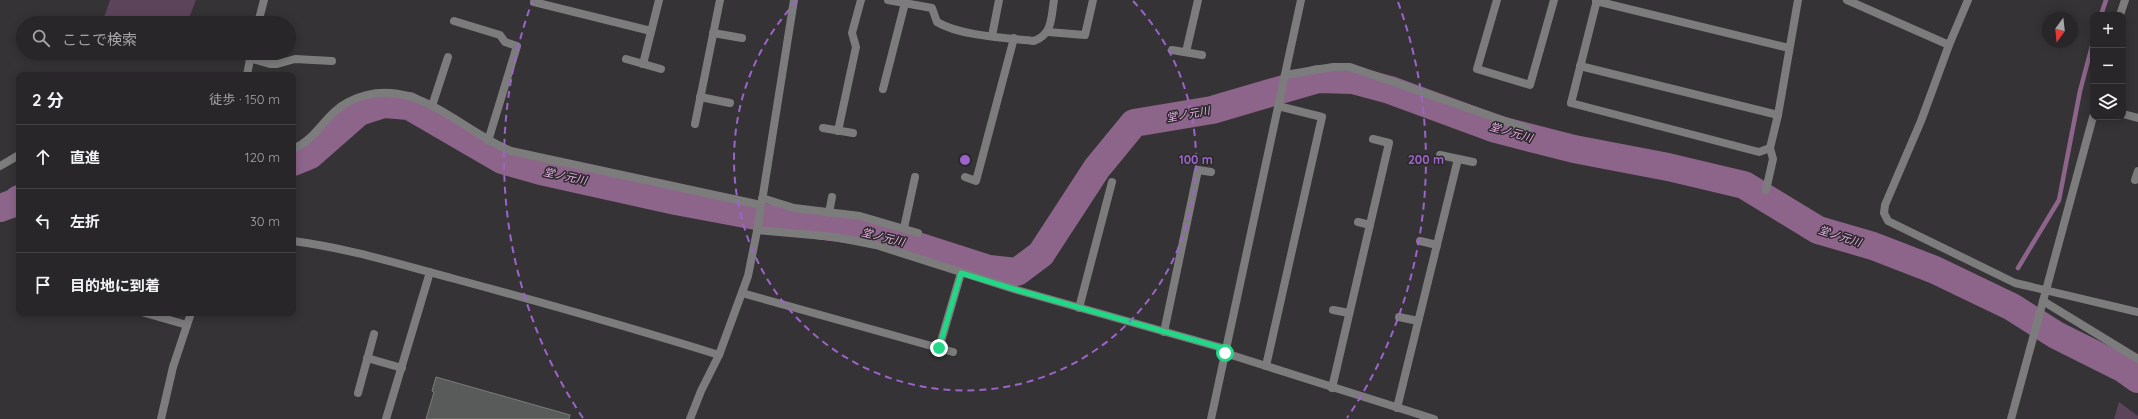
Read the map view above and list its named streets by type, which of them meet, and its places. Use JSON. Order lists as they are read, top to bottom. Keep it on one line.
{"water":["堂ノ元川"],"north":"bottom","page":{"map_buttons":["+","−"],"search":"ここで検索","heading":["2 分","徒歩 · 150 m"],"list":[["直進","120 m"],["左折","30 m"],"目的地に到着"]},"rings":["100 m","200 m"]}
